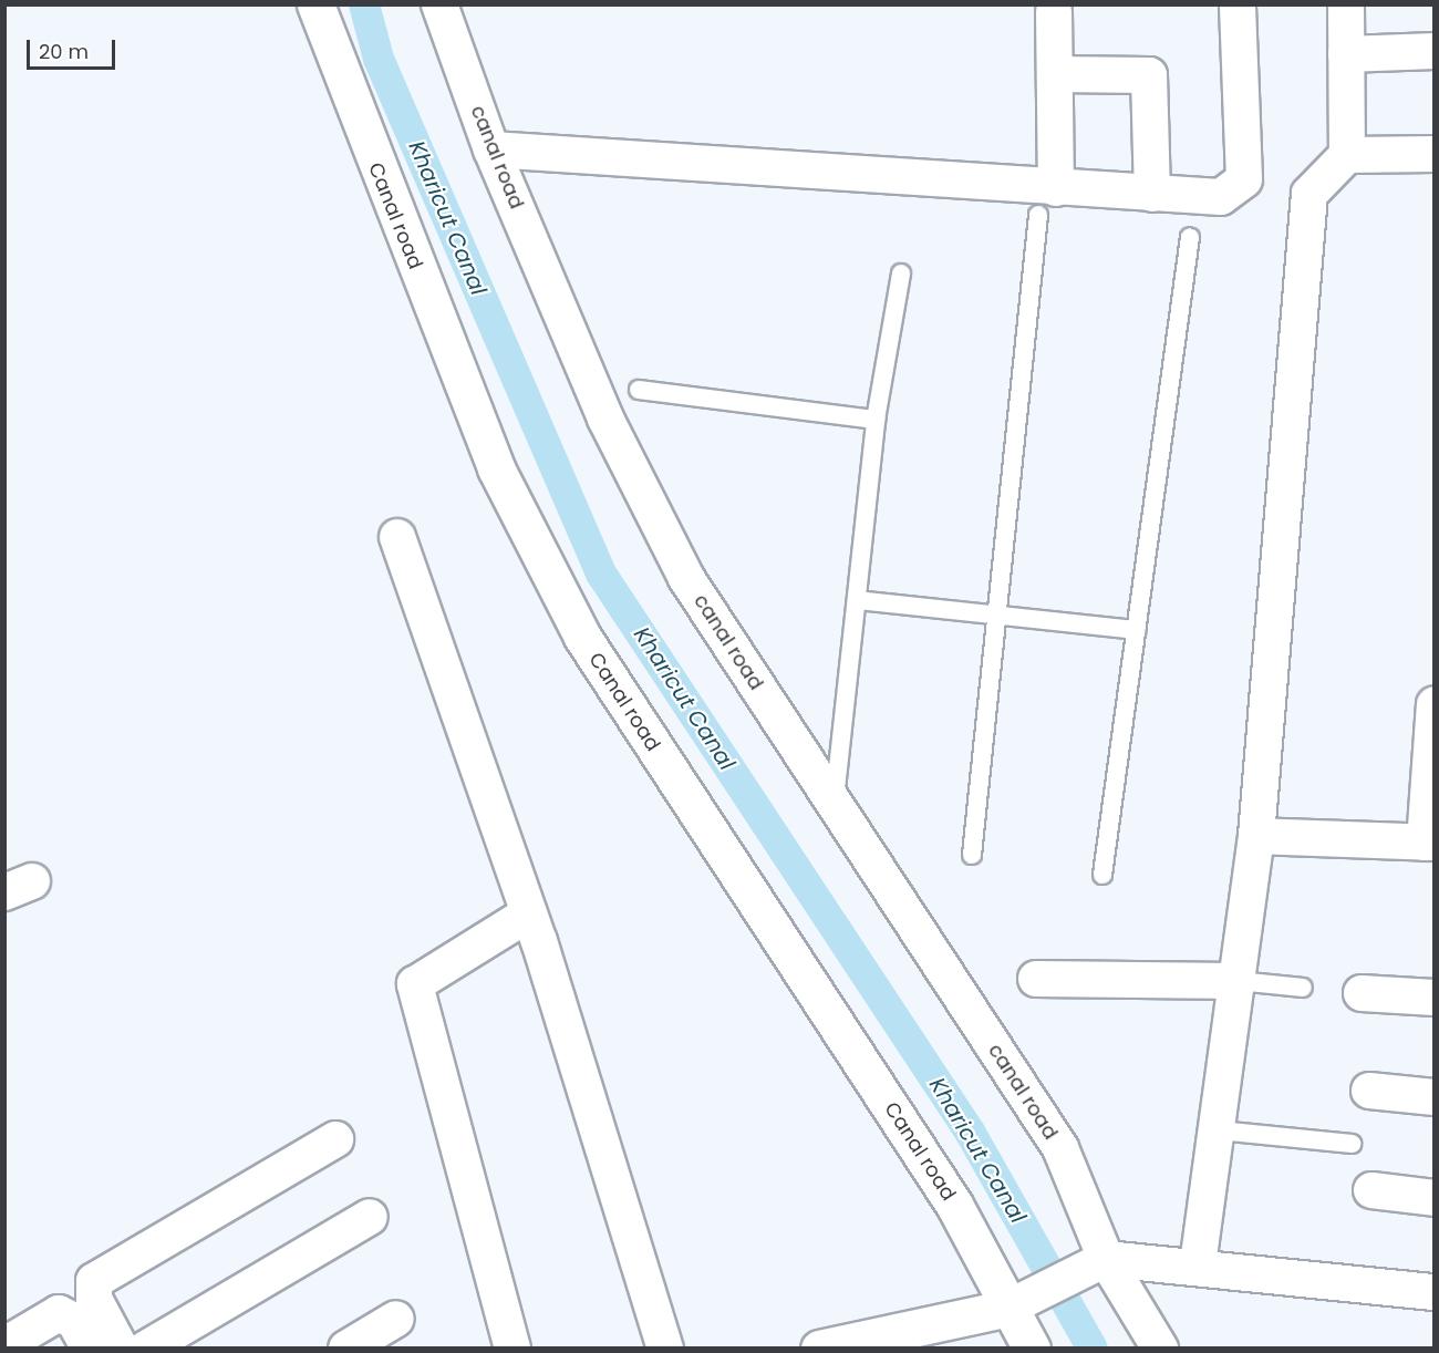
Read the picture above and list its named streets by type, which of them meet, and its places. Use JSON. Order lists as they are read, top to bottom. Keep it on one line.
{"streets":{"street":["canal road","Canal road"]},"water":["Kharicut Canal"],"scale_bar":"20 m"}
